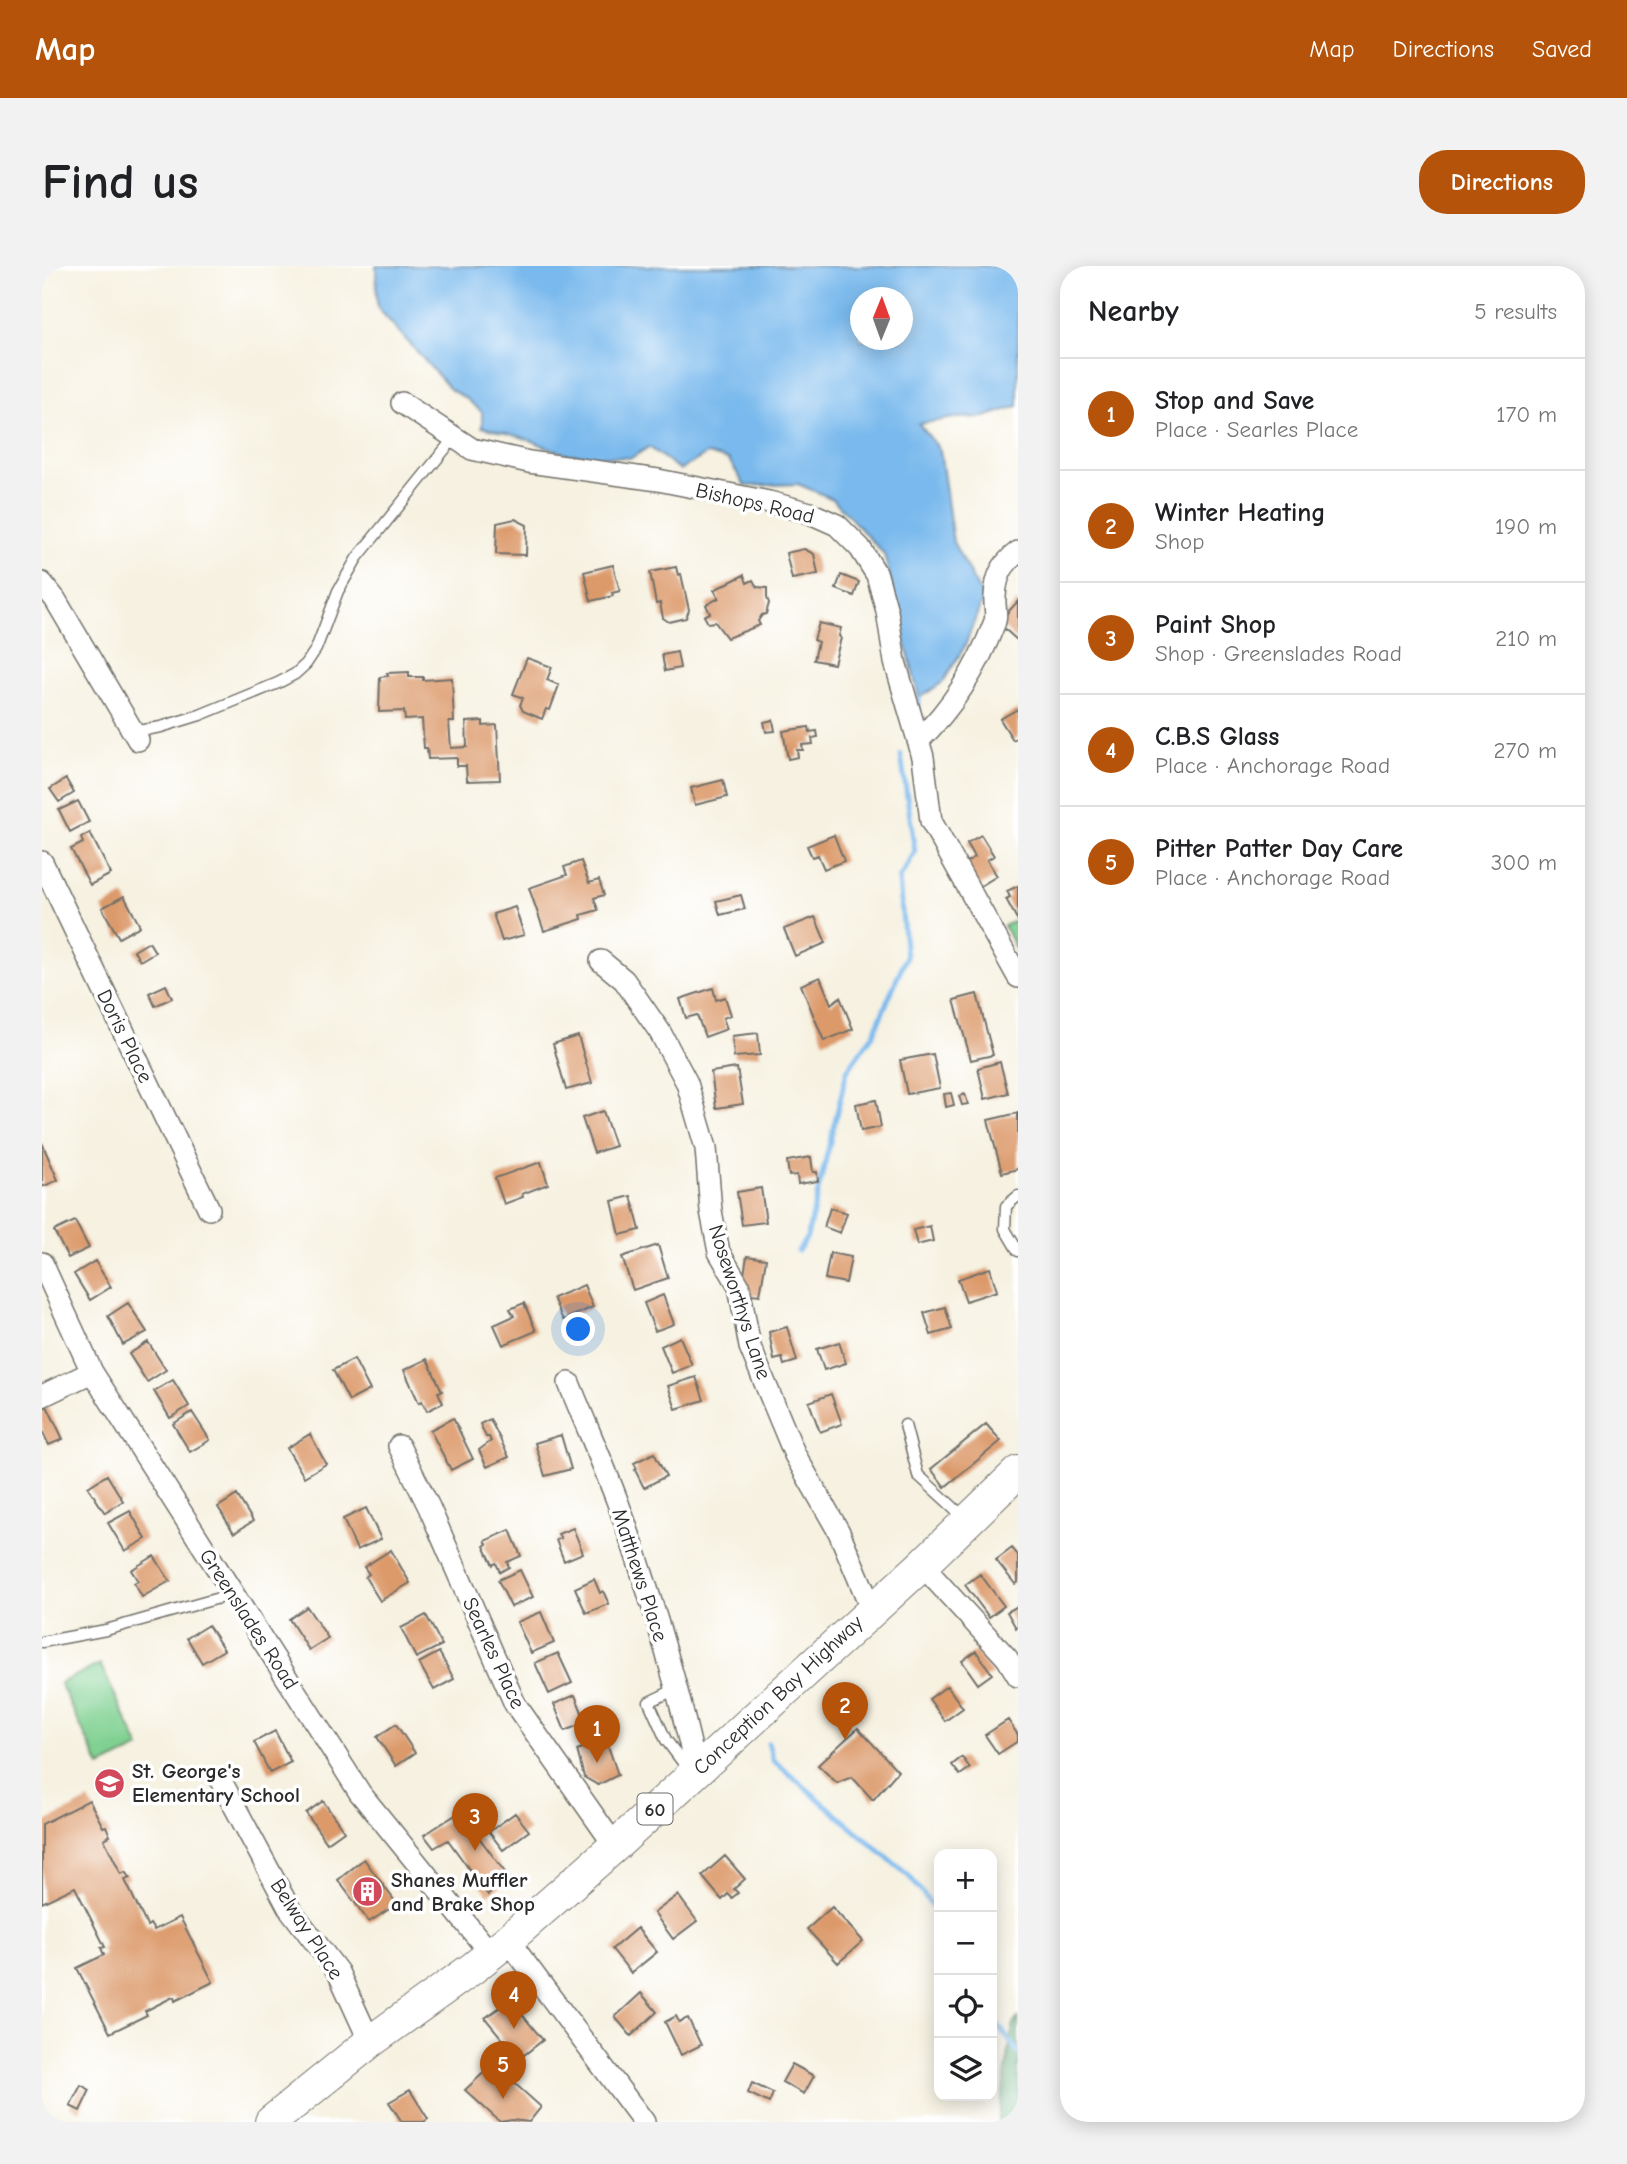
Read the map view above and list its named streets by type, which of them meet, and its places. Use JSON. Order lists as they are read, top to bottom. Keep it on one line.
{"streets":{"main road":["Conception Bay Highway","60"],"street":["Bishops Road","Doris Place","Noseworthys Lane","Matthews Place","Greenslades Road","Searles Place","Belway Place"]},"crossings":[["Noseworthys Lane","Conception Bay Highway"],["Matthews Place","Conception Bay Highway"],["Greenslades Road","Conception Bay Highway"],["Searles Place","Conception Bay Highway"],["Conception Bay Highway","Belway Place"]],"places":{"school or university":["St. George's Elementary School"],"building":["Shanes Muffler and Brake Shop"]},"north":"top","page":{"header":"Map","nav":["Map","Directions","Saved"],"buttons":"Directions","title":"Find us","heading":["Nearby","5 results"],"list":[{"mark":"1","name":"Stop and Save","note":"Place · Searles Place","value":"170 m"},{"mark":"2","name":"Winter Heating","note":"Shop","value":"190 m"},{"mark":"3","name":"Paint Shop","note":"Shop · Greenslades Road","value":"210 m"},{"mark":"4","name":"C.B.S Glass","note":"Place · Anchorage Road","value":"270 m"},{"mark":"5","name":"Pitter Patter Day Care","note":"Place · Anchorage Road","value":"300 m"}],"pins":["2","1","3","4","5"],"map_buttons":["+","−"]}}
